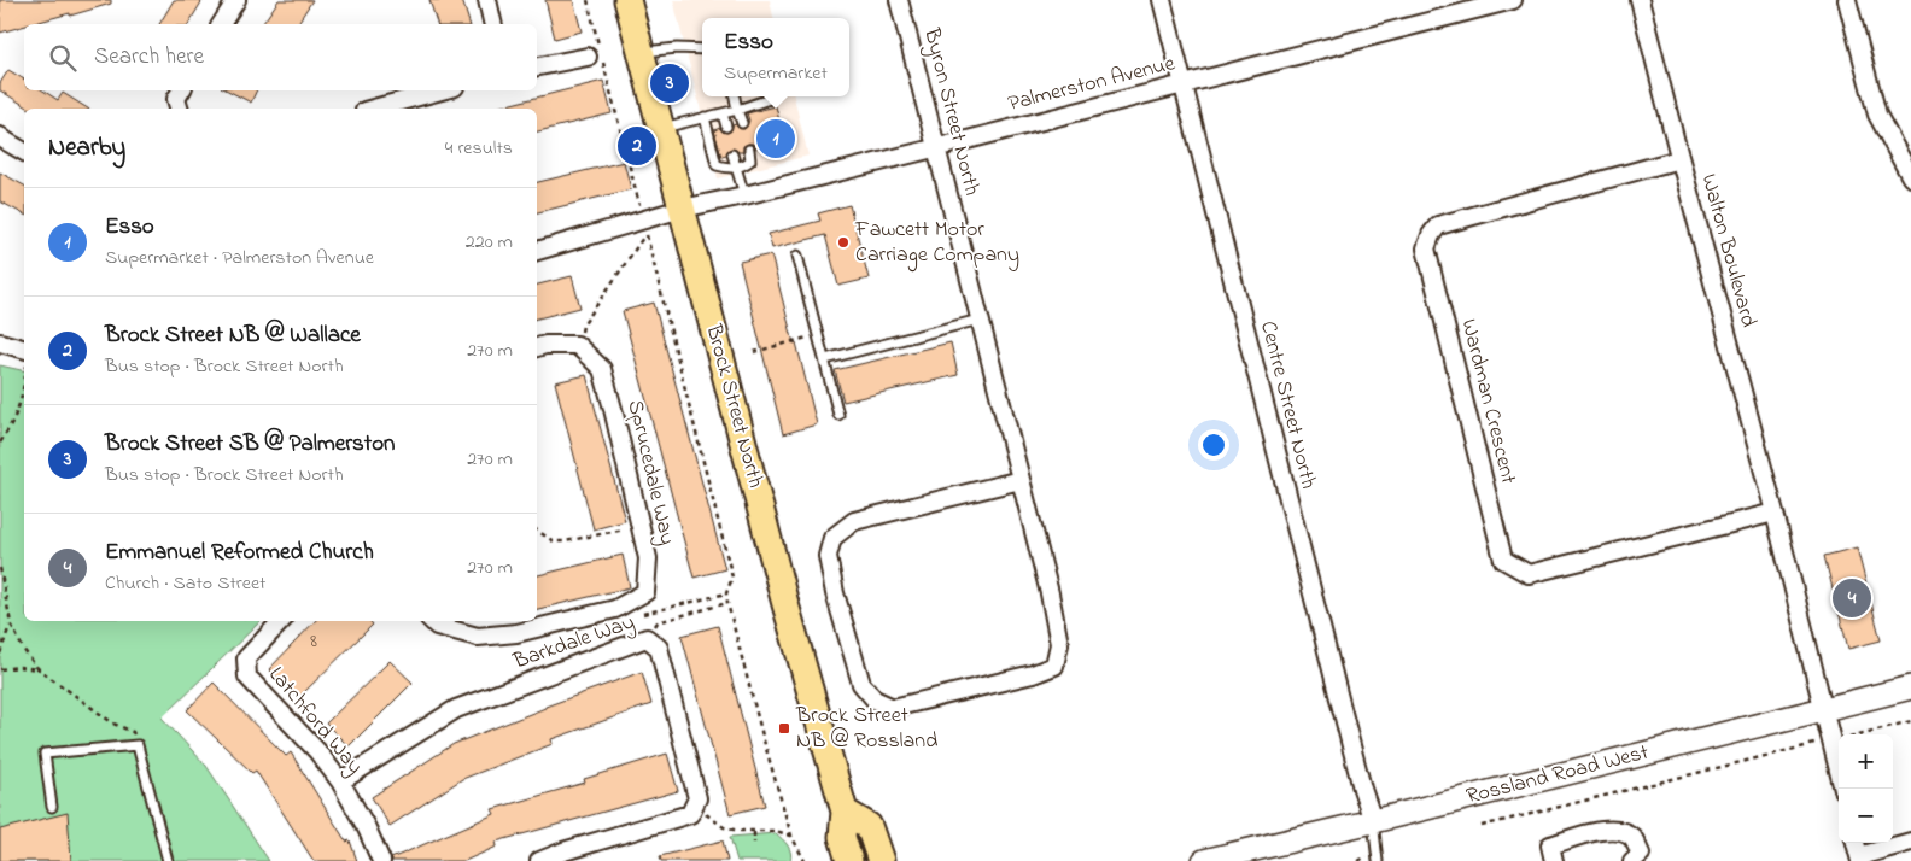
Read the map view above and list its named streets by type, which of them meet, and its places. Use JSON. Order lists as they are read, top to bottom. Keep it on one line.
{"streets":{"main road":["Brock Street North","Rossland Road West"],"street":["Palmerston Avenue","Byron Street North","Walton Boulevard","Wardman Crescent","Centre Street North","Sprucedale Way","Barkdale Way","Latchford Way"]},"crossings":[["Palmerston Avenue","Byron Street North"],["Palmerston Avenue","Centre Street North"],["Palmerston Avenue","Brock Street North"],["Walton Boulevard","Wardman Crescent"],["Walton Boulevard","Rossland Road West"],["Centre Street North","Rossland Road West"],["Barkdale Way","Latchford Way"]],"places":{"other":["Fawcett Motor Carriage Company"],"transit":["Brock Street NB @ Rossland"]},"house_numbers":["8"],"page":{"popup":["Esso","Supermarket"],"search":"Search here","pins":["3","1","2","4"],"heading":["Nearby","4 results"],"list":[{"mark":"1","name":"Esso","note":"Supermarket · Palmerston Avenue","value":"220 m"},{"mark":"2","name":"Brock Street NB @ Wallace","note":"Bus stop · Brock Street North","value":"270 m"},{"mark":"3","name":"Brock Street SB @ Palmerston","note":"Bus stop · Brock Street North","value":"270 m"},{"mark":"4","name":"Emmanuel Reformed Church","note":"Church · Sato Street","value":"270 m"}],"map_buttons":["+","−"]}}
